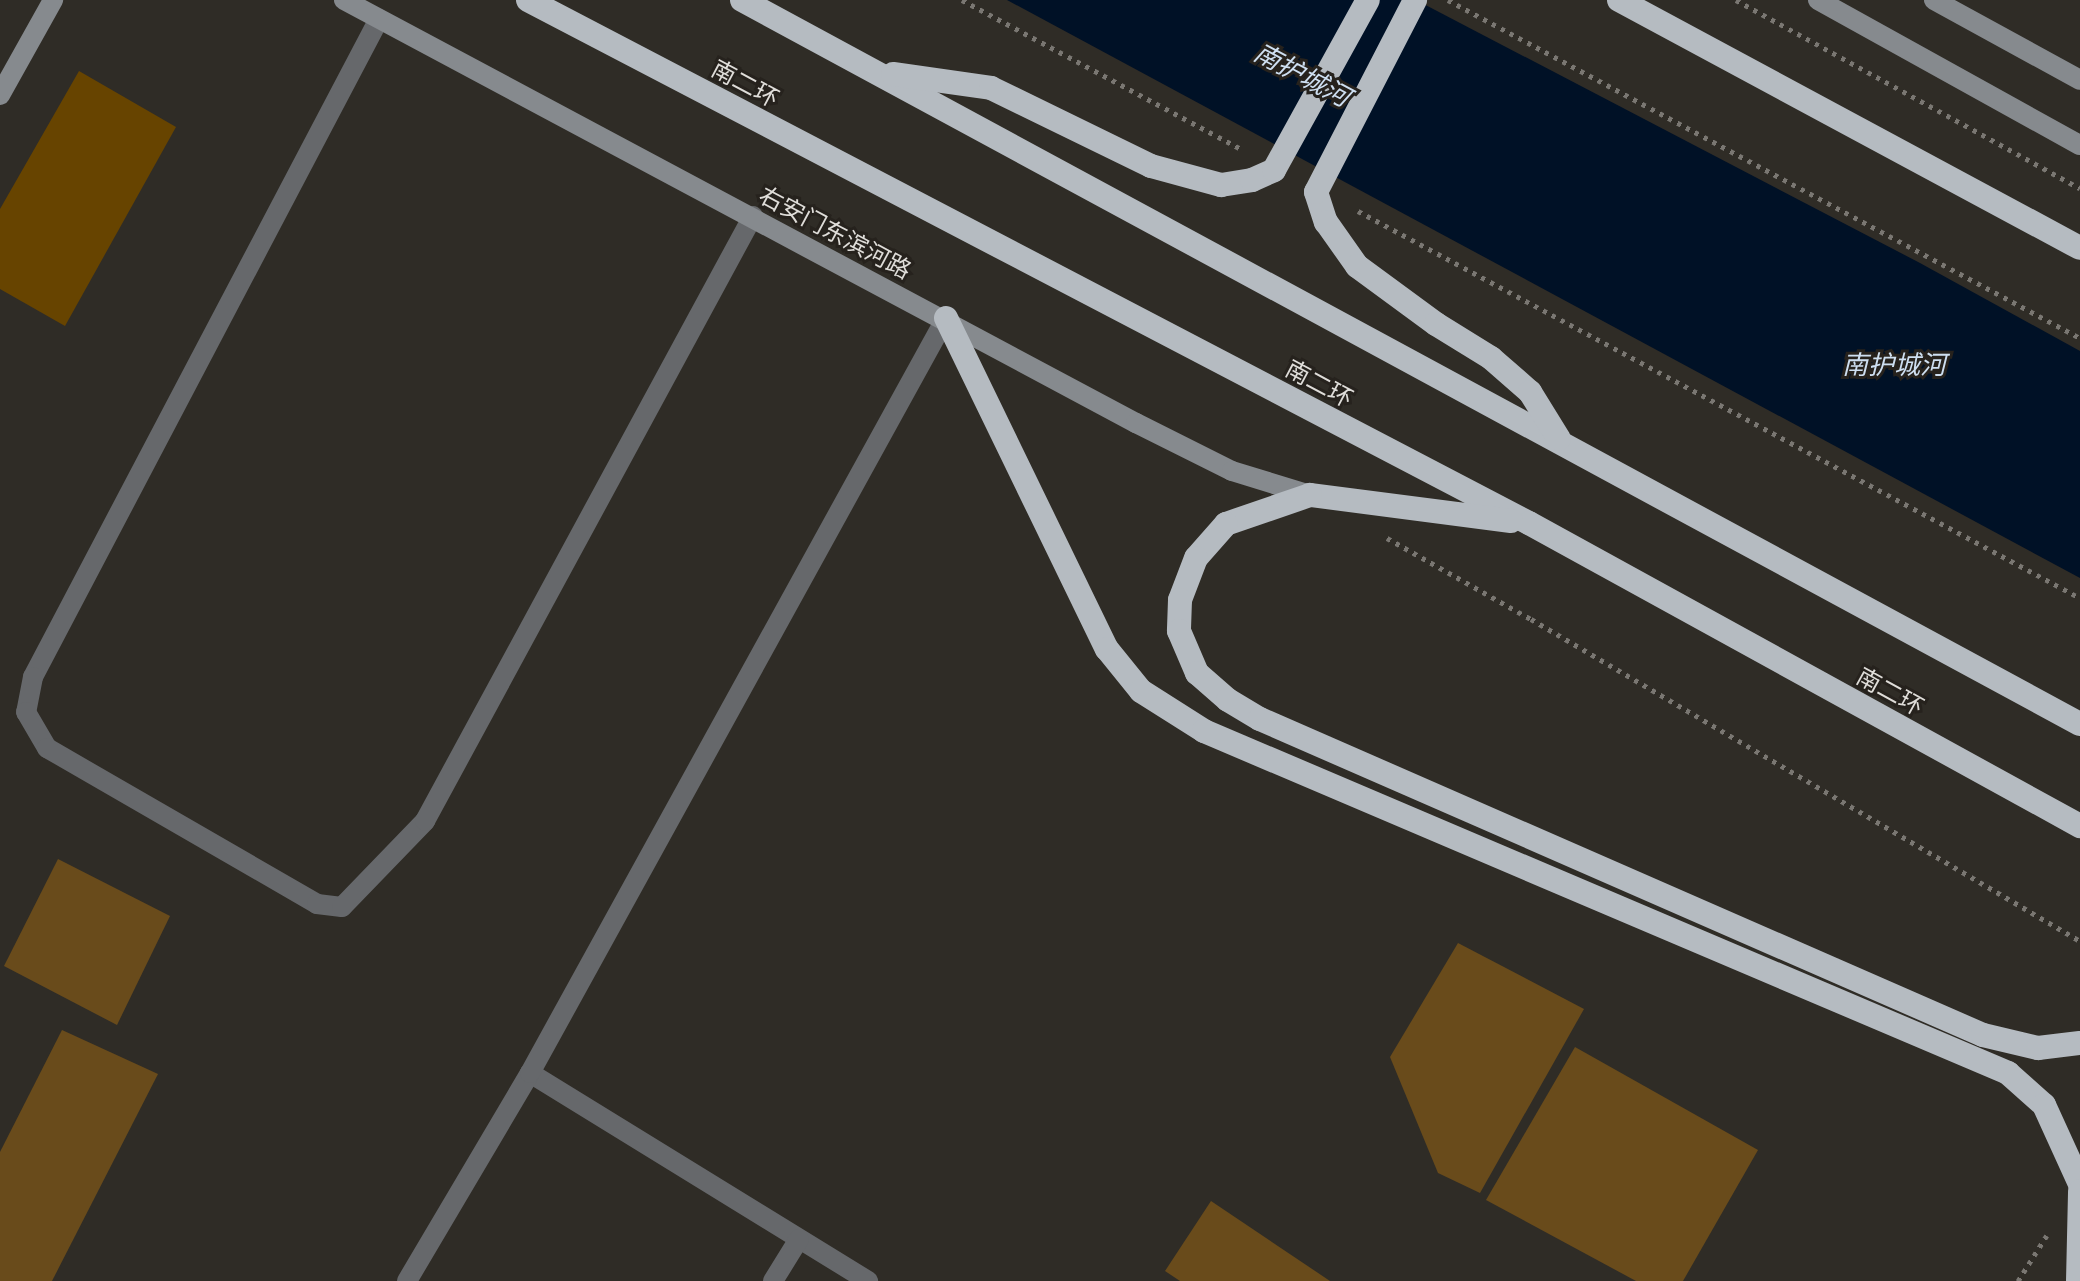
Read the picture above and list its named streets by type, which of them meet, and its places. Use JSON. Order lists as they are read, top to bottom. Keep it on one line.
{"streets":{"highway":["南二环"],"street":["右安门东滨河路"]},"water":["南护城河"]}
